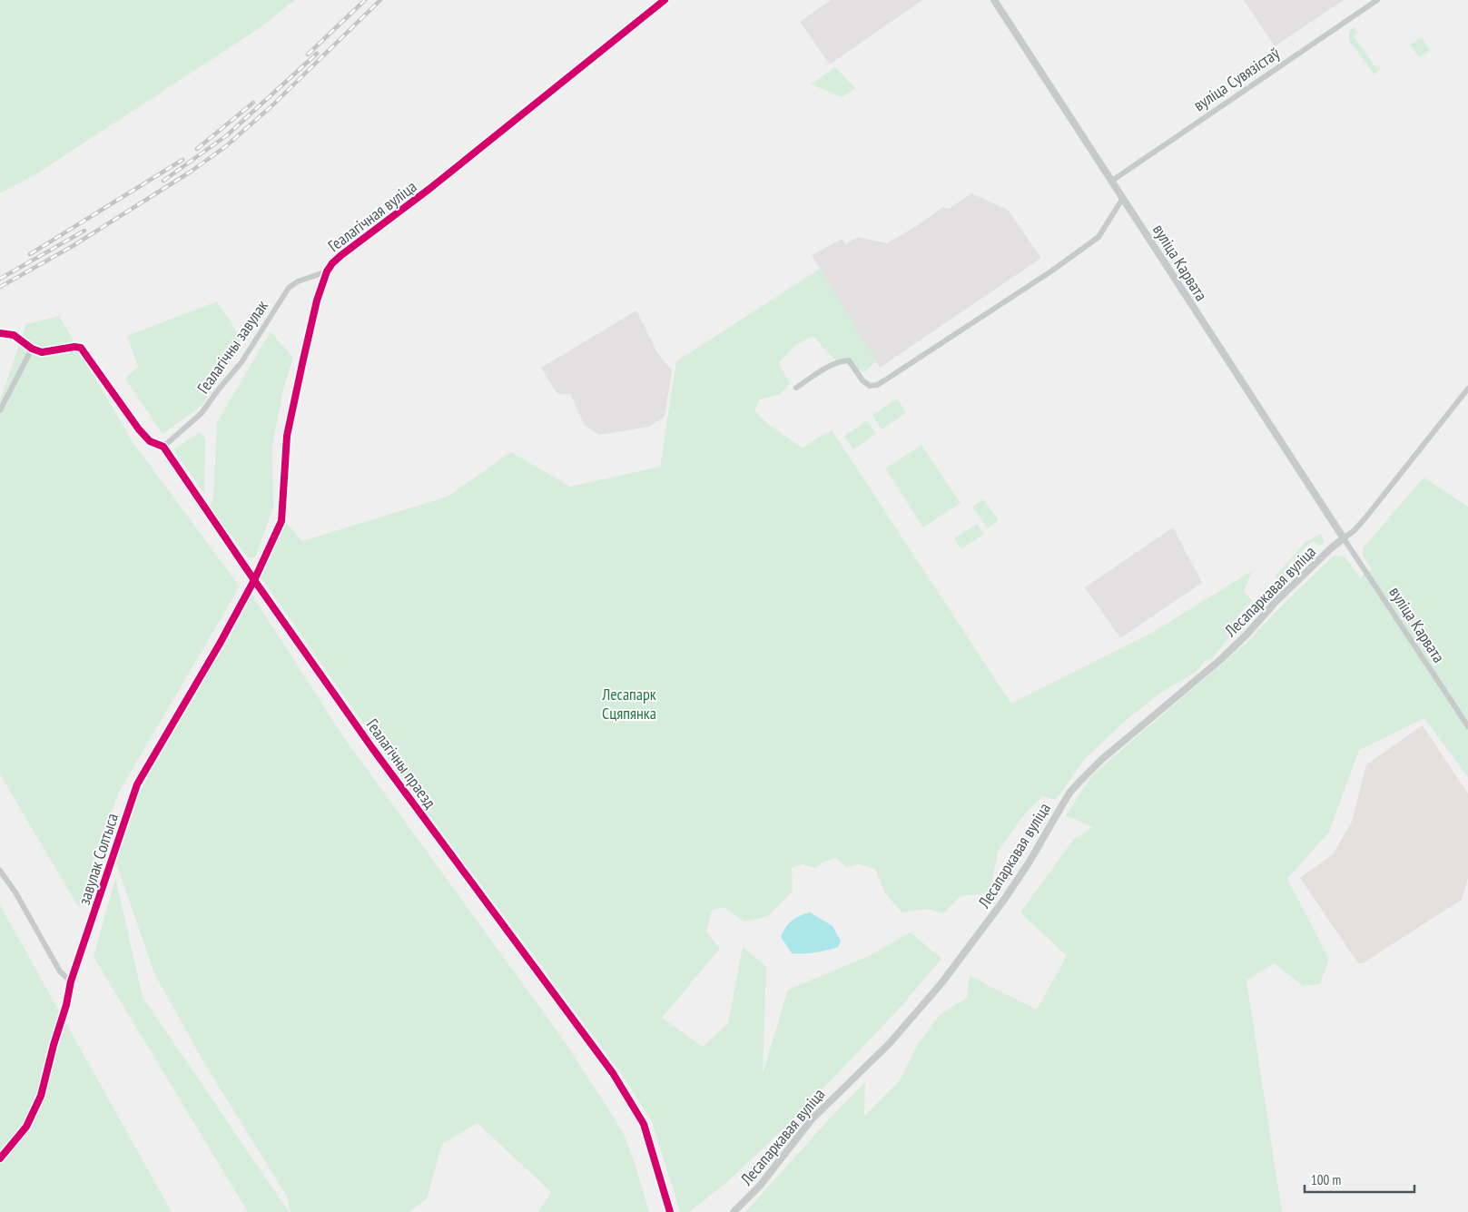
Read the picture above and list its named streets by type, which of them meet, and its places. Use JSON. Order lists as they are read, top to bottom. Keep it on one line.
{"streets":{"street":["вуліца Сувязістаў","Геалагічная вуліца","вуліца Карвата","Геалагічны завулак","Лесапаркавая вуліца","Геалагічны праезд","завулак Солтыса"]},"crossings":[["вуліца Сувязістаў","вуліца Карвата"],["Геалагічная вуліца","Геалагічны завулак"],["Геалагічная вуліца","Геалагічны праезд"],["Геалагічная вуліца","завулак Солтыса"],["вуліца Карвата","Лесапаркавая вуліца"],["Геалагічны завулак","Геалагічны праезд"],["Геалагічны праезд","завулак Солтыса"]],"parks":["Лесапарк Сцяпянка"],"scale_bar":"100 m"}
